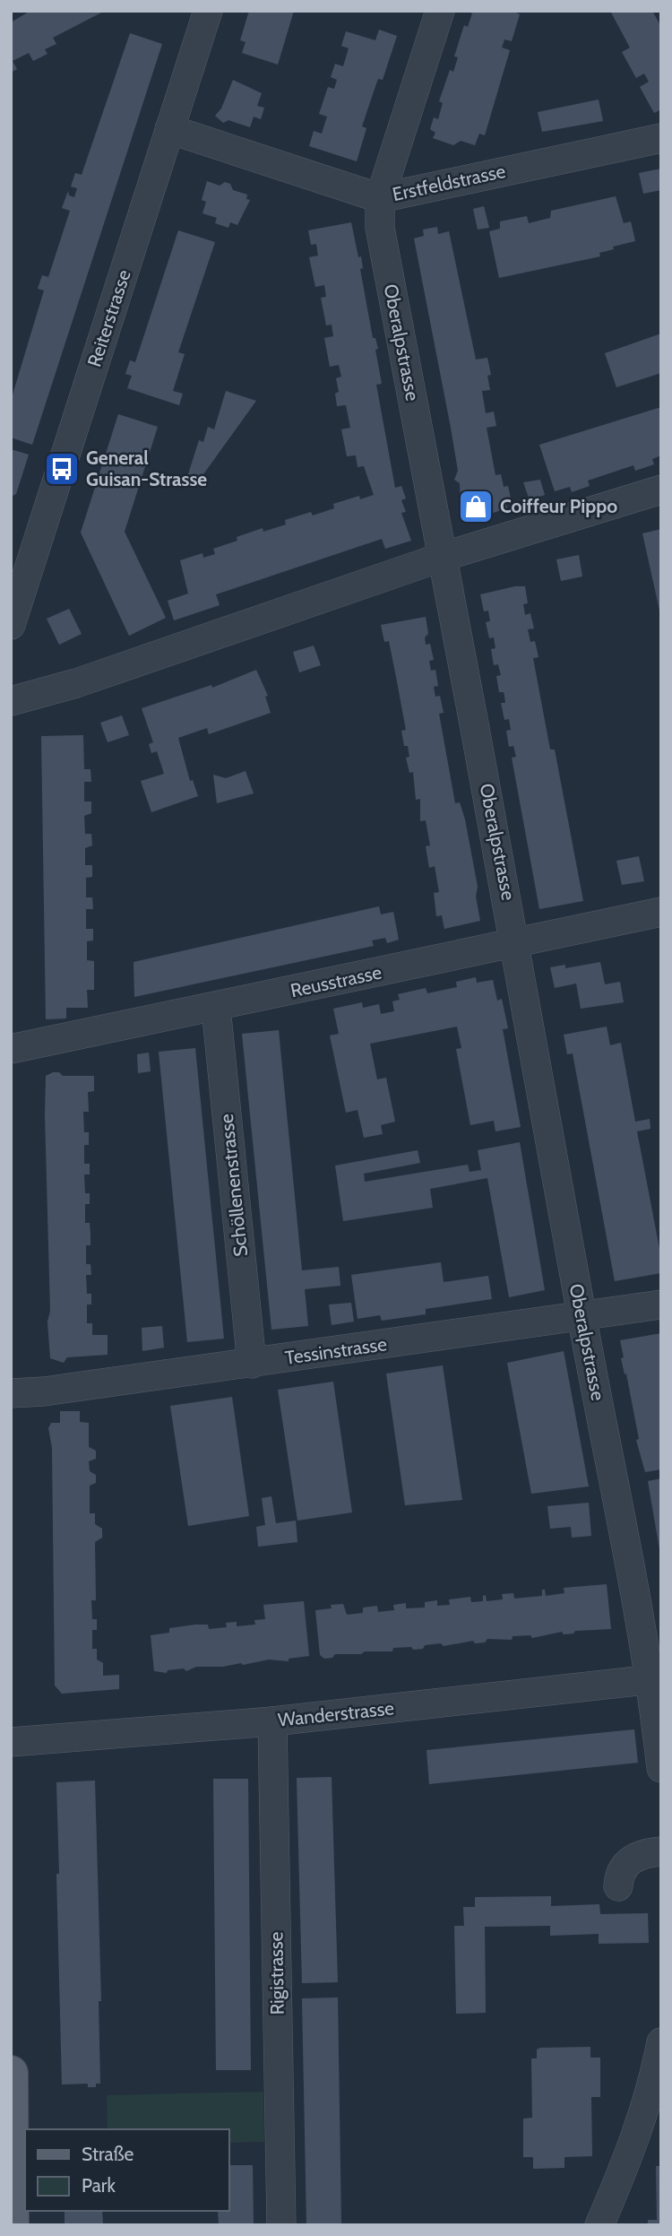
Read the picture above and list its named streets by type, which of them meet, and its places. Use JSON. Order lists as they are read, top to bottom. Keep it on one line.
{"streets":{"street":["Erstfeldstrasse","Reiterstrasse","Oberalpstrasse","Reusstrasse","Schöllenenstrasse","Tessinstrasse","Wanderstrasse","Rigistrasse"]},"crossings":[["Erstfeldstrasse","Reiterstrasse"],["Erstfeldstrasse","Oberalpstrasse"],["Oberalpstrasse","Reusstrasse"],["Oberalpstrasse","Tessinstrasse"],["Oberalpstrasse","Wanderstrasse"],["Reusstrasse","Schöllenenstrasse"],["Schöllenenstrasse","Tessinstrasse"],["Wanderstrasse","Rigistrasse"]],"places":{"bus stop":["General Guisan-Strasse"],"shop":["Coiffeur Pippo"]},"legend":["Straße","Park"]}
